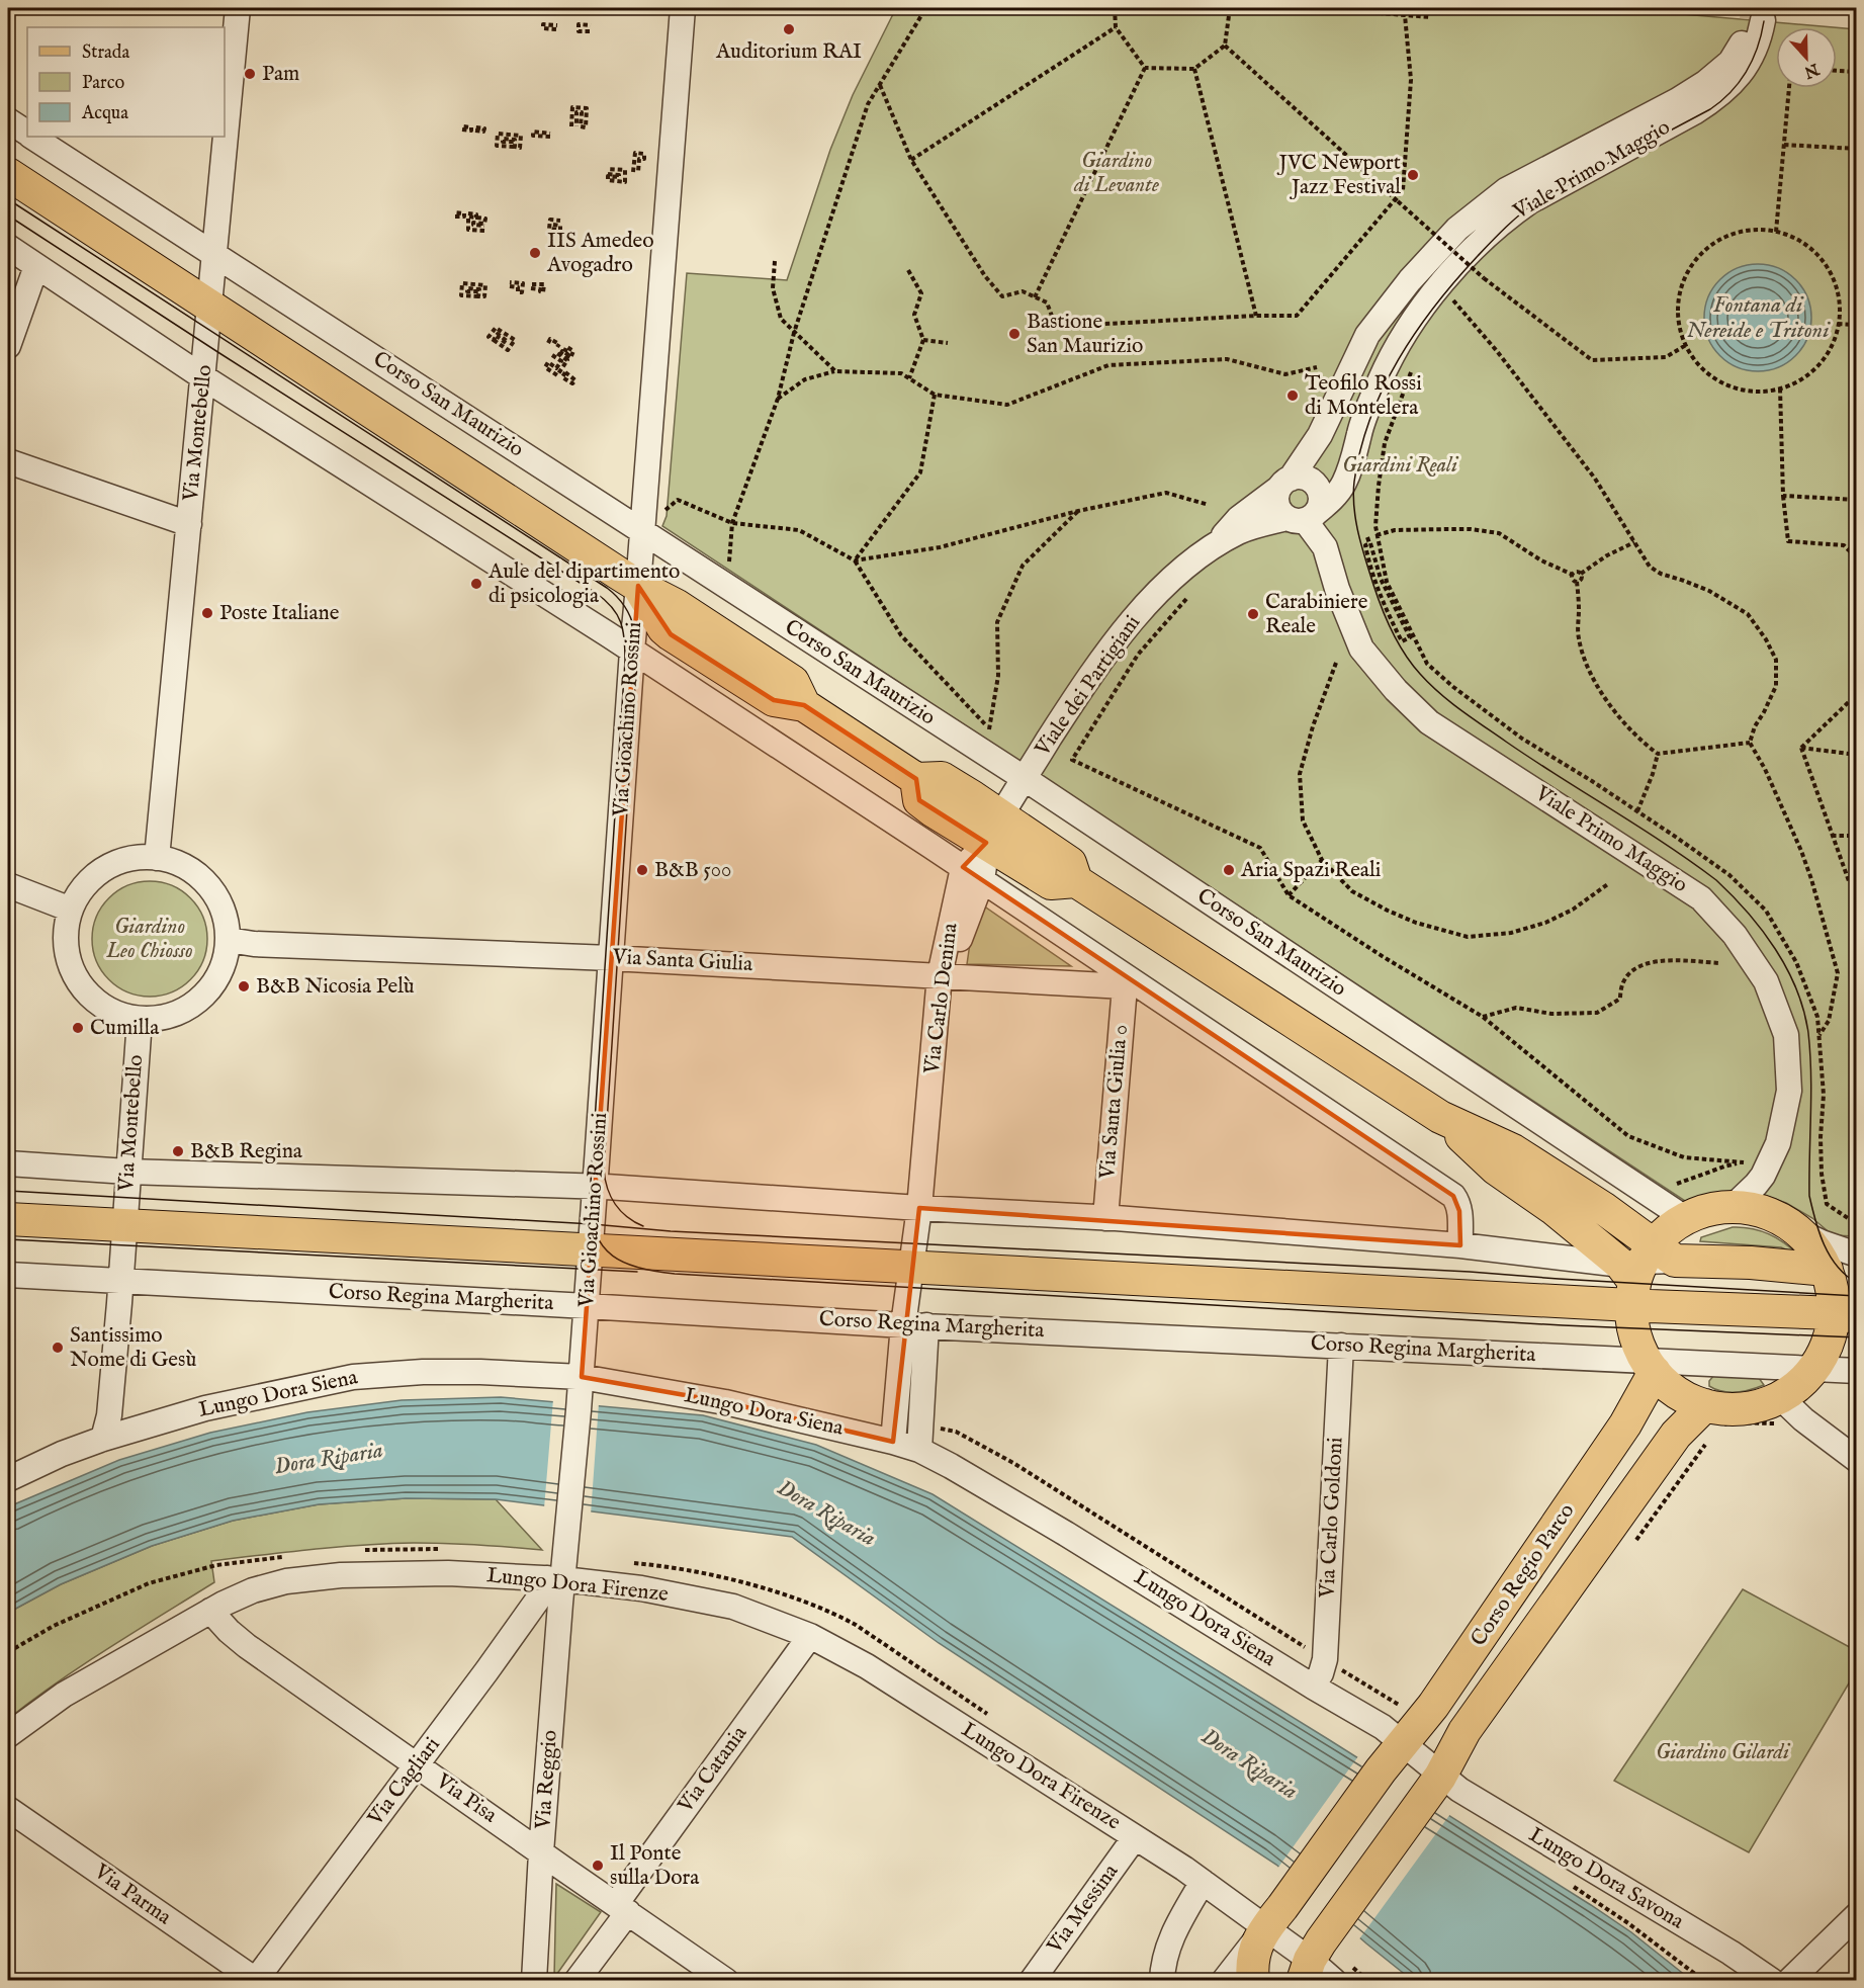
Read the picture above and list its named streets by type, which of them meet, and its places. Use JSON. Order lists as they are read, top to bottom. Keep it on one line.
{"streets":{"main road":["Corso San Maurizio","Corso Regio Parco"],"street":["Viale Primo Maggio","Via Montebello","Viale dei Partigiani","Via Gioachino Rossini","Via Santa Giulia","Via Carlo Denina","Via Santa Giulia 0","Corso Regina Margherita","Lungo Dora Siena","Via Carlo Goldoni","Lungo Dora Firenze","Via Catania","Via Reggio","Via Cagliari","Via Pisa","Lungo Dora Savona","Via Parma","Via Messina"]},"crossings":[["Viale Primo Maggio","Viale dei Partigiani"],["Corso San Maurizio","Via Montebello"],["Corso San Maurizio","Viale dei Partigiani"],["Corso San Maurizio","Via Gioachino Rossini"],["Corso San Maurizio","Via Carlo Denina"],["Via Montebello","Via Santa Giulia"],["Via Montebello","Corso Regina Margherita"],["Via Montebello","Lungo Dora Siena"],["Viale dei Partigiani","Via Carlo Denina"],["Via Gioachino Rossini","Via Santa Giulia"],["Via Gioachino Rossini","Corso Regina Margherita"],["Via Gioachino Rossini","Lungo Dora Siena"],["Via Gioachino Rossini","Lungo Dora Firenze"],["Via Gioachino Rossini","Via Reggio"],["Via Gioachino Rossini","Via Cagliari"],["Via Santa Giulia","Via Carlo Denina"],["Via Santa Giulia","Via Santa Giulia 0"],["Via Carlo Denina","Corso Regina Margherita"],["Corso Regina Margherita","Via Carlo Goldoni"],["Corso Regina Margherita","Corso Regio Parco"],["Lungo Dora Siena","Via Carlo Goldoni"],["Lungo Dora Siena","Corso Regio Parco"],["Lungo Dora Siena","Lungo Dora Savona"],["Corso Regio Parco","Lungo Dora Firenze"],["Corso Regio Parco","Lungo Dora Savona"],["Lungo Dora Firenze","Via Catania"],["Lungo Dora Firenze","Via Reggio"],["Lungo Dora Firenze","Via Cagliari"],["Lungo Dora Firenze","Via Pisa"],["Lungo Dora Firenze","Via Messina"],["Via Catania","Via Pisa"],["Via Reggio","Via Cagliari"],["Via Reggio","Via Pisa"],["Via Cagliari","Via Pisa"],["Via Cagliari","Via Parma"]],"water":["Fontana di Nereide e Tritoni","Dora Riparia"],"parks":["Giardino di Levante","Giardini Reali","Giardino Leo Chiosso","Giardino Gilardi"],"places":["Auditorium RAI","Pam","JVC Newport Jazz Festival","IIS Amedeo Avogadro","Bastione San Maurizio","Teofilo Rossi di Montelera","Aule del dipartimento di psicologia","Poste Italiane","Carabiniere Reale","B&B 500","Aria Spazi Reali","B&B Nicosia Pelù","Cumilla","B&B Regina","Santissimo Nome di Gesù","Il Ponte sulla Dora"],"legend":["Strada","Parco","Acqua"],"north":"bottom"}
